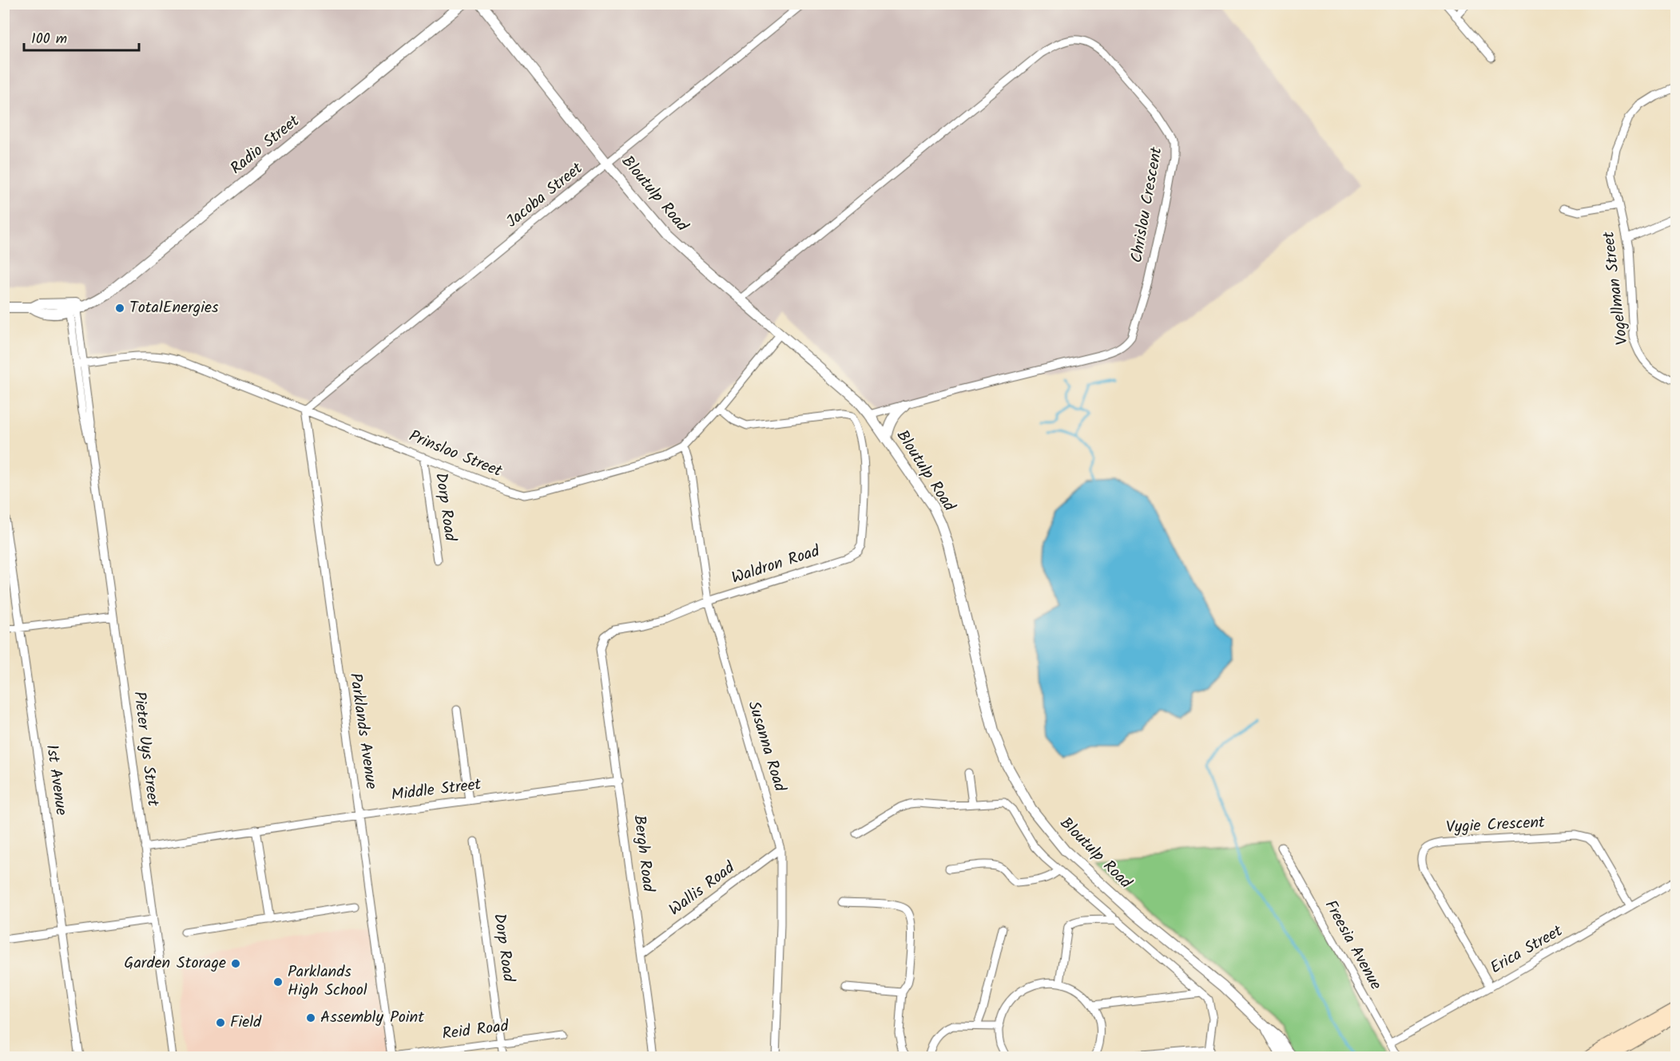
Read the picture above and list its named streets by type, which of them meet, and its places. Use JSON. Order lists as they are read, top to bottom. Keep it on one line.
{"streets":{"street":["Radio Street","Bloutulp Road","Jacoba Street","Chrislou Crescent","Vogellman Street","Prinsloo Street","Dorp Road","Waldron Road","Parklands Avenue","Susanna Road","Pieter Uys Street","1st Avenue","Middle Street","Vygie Crescent","Bergh Road","Wallis Road","Freesia Avenue","Erica Street","Reid Road"]},"crossings":[["Radio Street","Pieter Uys Street"],["Bloutulp Road","Jacoba Street"],["Bloutulp Road","Chrislou Crescent"],["Bloutulp Road","Prinsloo Street"],["Jacoba Street","Prinsloo Street"],["Jacoba Street","Parklands Avenue"],["Prinsloo Street","Dorp Road"],["Prinsloo Street","Waldron Road"],["Prinsloo Street","Parklands Avenue"],["Prinsloo Street","Susanna Road"],["Prinsloo Street","Pieter Uys Street"],["Dorp Road","Reid Road"],["Waldron Road","Susanna Road"],["Waldron Road","Bergh Road"],["Parklands Avenue","Middle Street"],["Parklands Avenue","Reid Road"],["Susanna Road","Wallis Road"],["Pieter Uys Street","Middle Street"],["Middle Street","Bergh Road"],["Vygie Crescent","Erica Street"],["Bergh Road","Wallis Road"],["Freesia Avenue","Erica Street"]],"places":["TotalEnergies","Garden Storage","Parklands High School","Assembly Point","Field"],"scale_bar":"100 m"}
